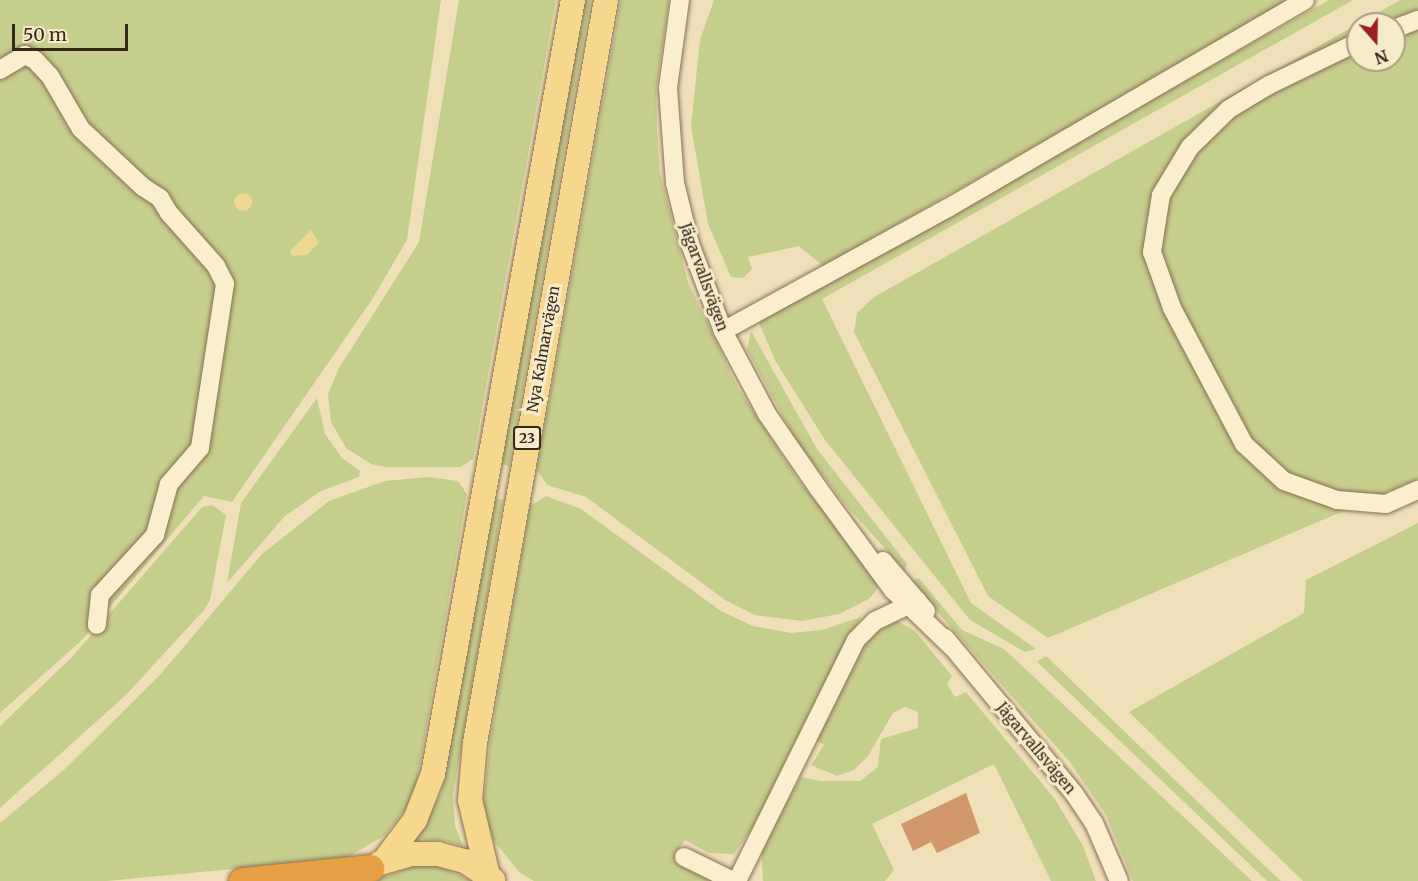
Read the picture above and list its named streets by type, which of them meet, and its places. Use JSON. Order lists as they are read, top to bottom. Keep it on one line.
{"streets":{"main road":["Nya Kalmarvägen","23"],"street":["Jägarvallsvägen"]},"crossings":[["Nya Kalmarvägen","23"]],"scale_bar":"50 m","north":"bottom"}
